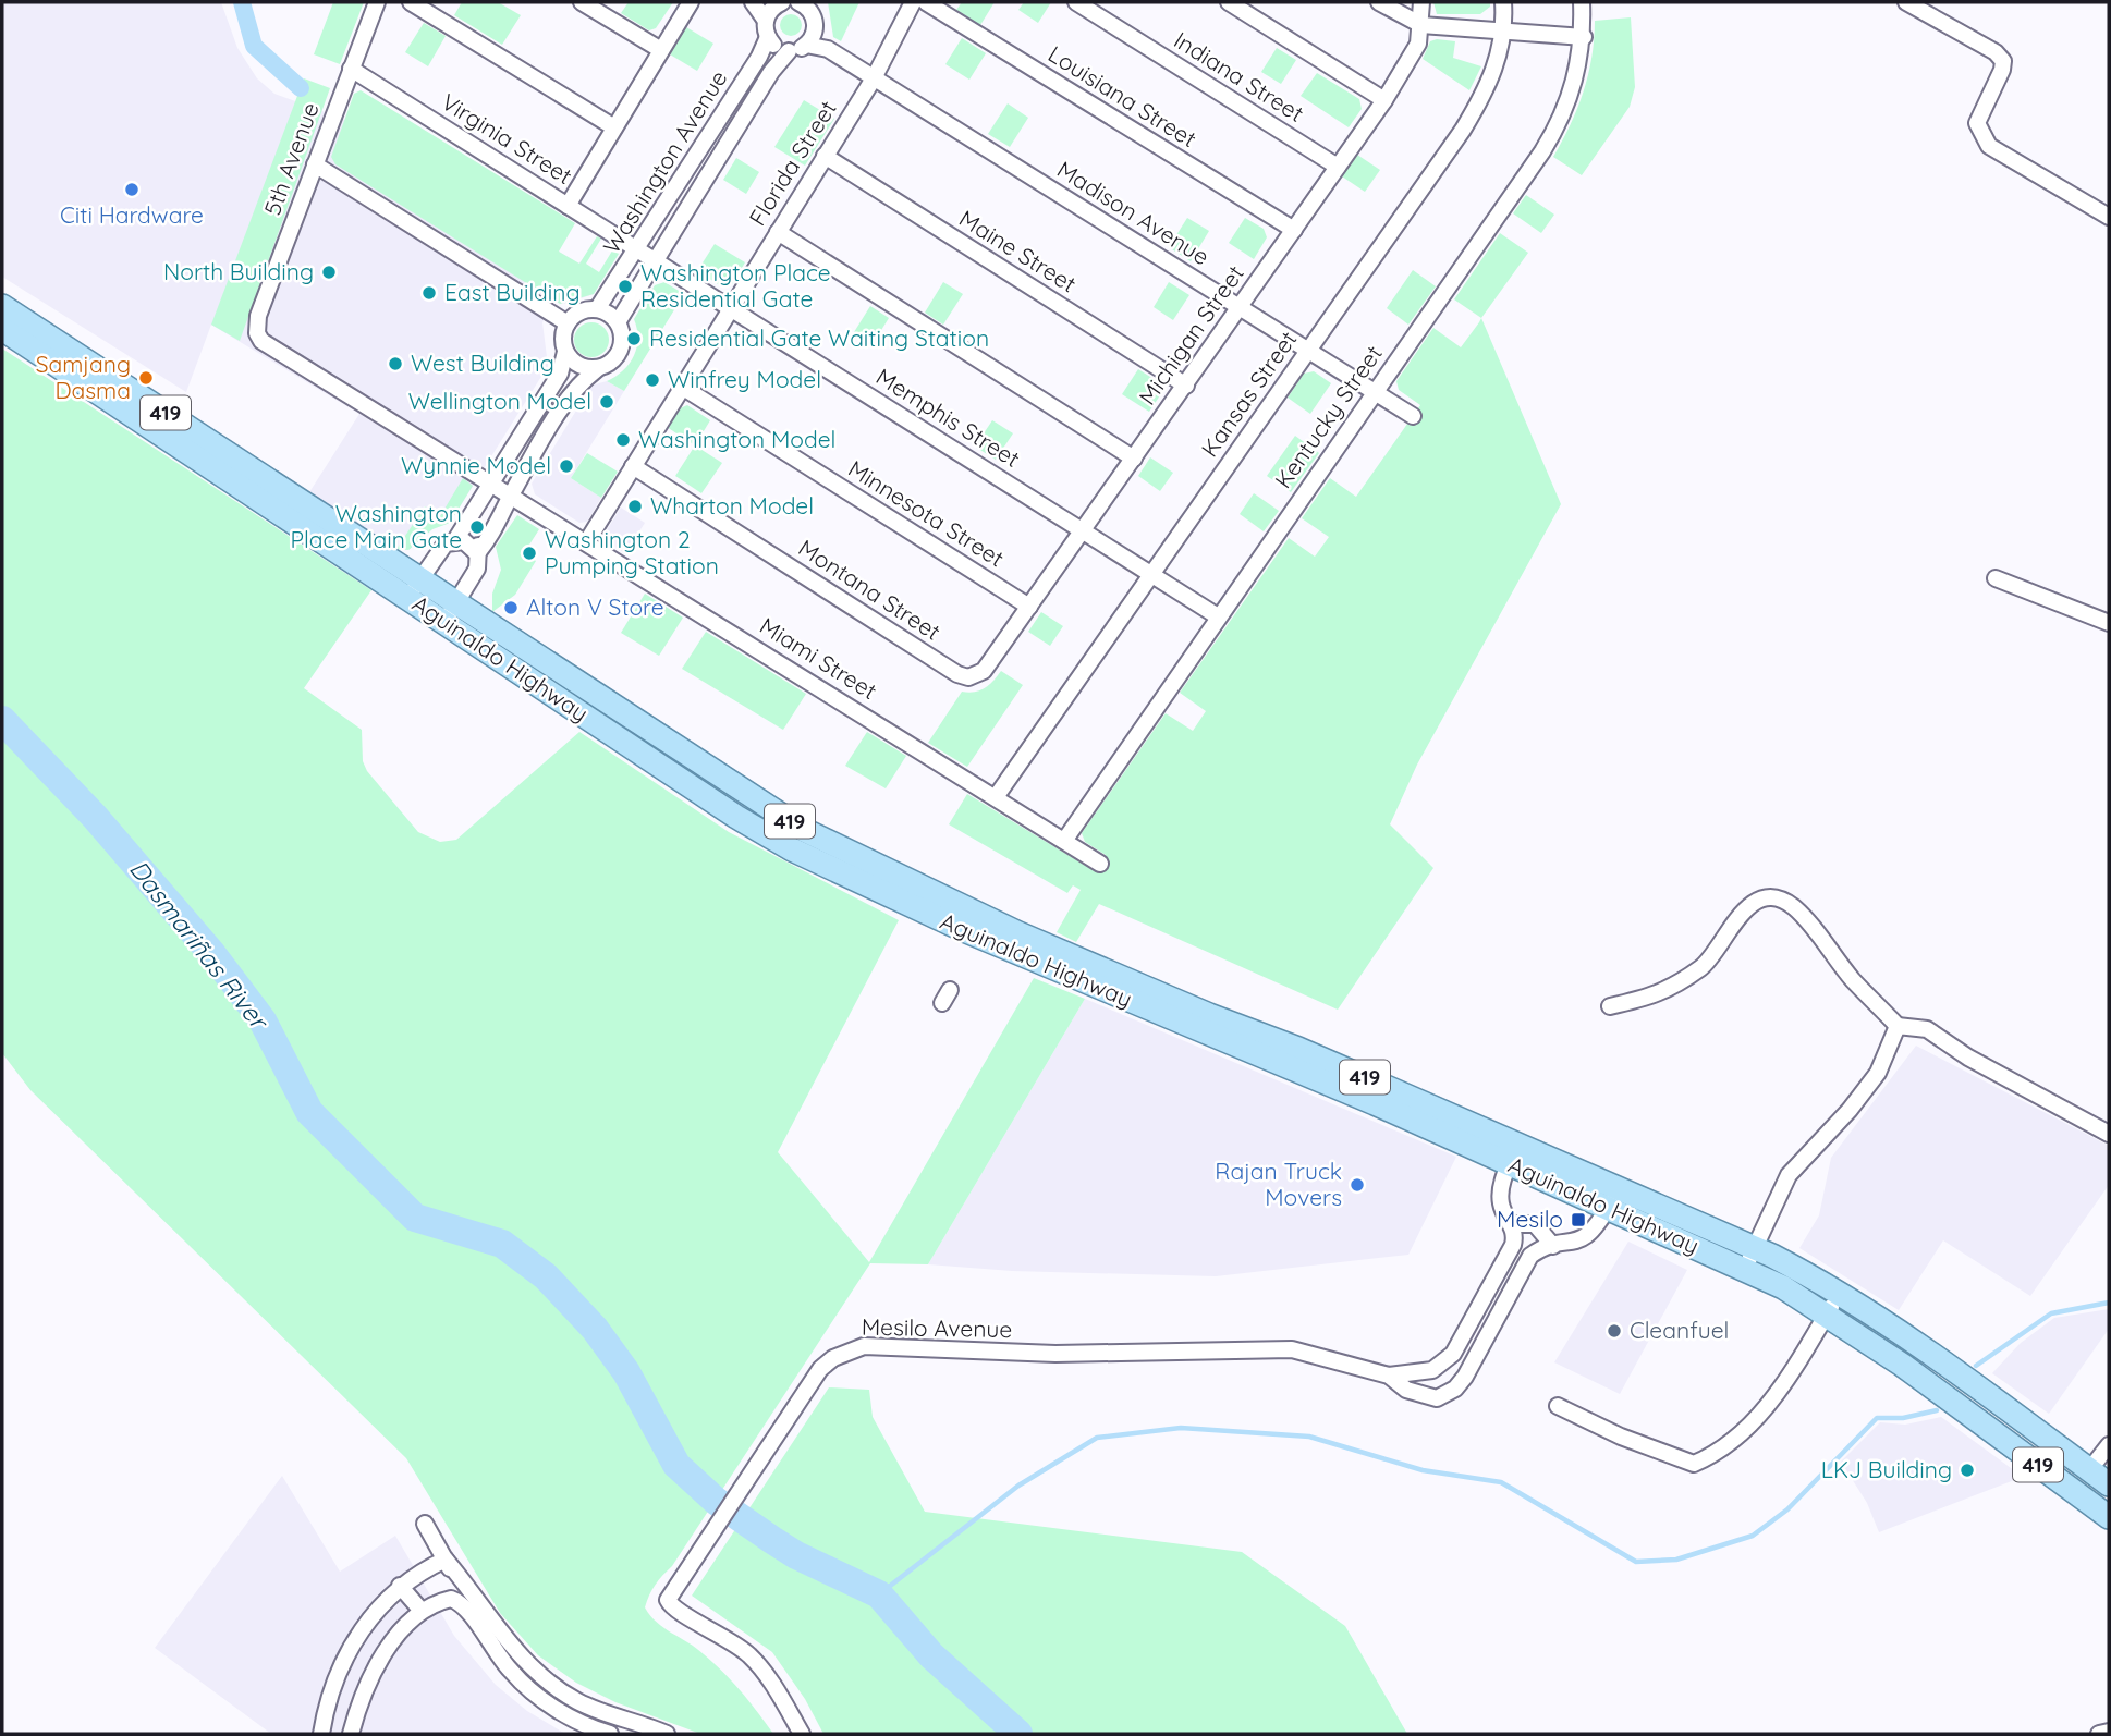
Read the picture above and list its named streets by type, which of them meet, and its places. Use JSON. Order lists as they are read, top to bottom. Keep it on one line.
{"streets":{"main road":["419","Aguinaldo Highway"],"street":["Indiana Street","Louisiana Street","Virginia Street","5th Avenue","Washington Avenue","Florida Street","Madison Avenue","Maine Street","Michigan Street","Kansas Street","Kentucky Street","Memphis Street","Minnesota Street","Montana Street","Miami Street","Mesilo Avenue"]},"crossings":[["Indiana Street","Michigan Street"],["Louisiana Street","Michigan Street"],["Virginia Street","5th Avenue"],["Virginia Street","Washington Avenue"],["Virginia Street","Memphis Street"],["5th Avenue","Miami Street"],["Washington Avenue","Memphis Street"],["Florida Street","Madison Avenue"],["Florida Street","Maine Street"],["Florida Street","Memphis Street"],["Florida Street","Minnesota Street"],["Florida Street","Montana Street"],["Florida Street","Miami Street"],["Madison Avenue","Michigan Street"],["Madison Avenue","Kansas Street"],["Madison Avenue","Kentucky Street"],["Maine Street","Michigan Street"],["Michigan Street","Memphis Street"],["Michigan Street","Minnesota Street"],["Michigan Street","Montana Street"],["Kansas Street","Memphis Street"],["Kansas Street","Miami Street"],["Kentucky Street","Memphis Street"],["Kentucky Street","Miami Street"],["Aguinaldo Highway","Mesilo Avenue"]],"water":["Dasmariñas River"],"places":{"other":["Citi Hardware","North Building","Washington Place Residential Gate","East Building","Residential Gate Waiting Station","West Building","Samjang Dasma","Winfrey Model","Wellington Model","Washington Model","Wynnie Model","Wharton Model","Washington Place Main Gate","Washington 2 Pumping Station","Alton V Store","Rajan Truck Movers","Cleanfuel","LKJ Building"],"transit":["Mesilo"]}}
